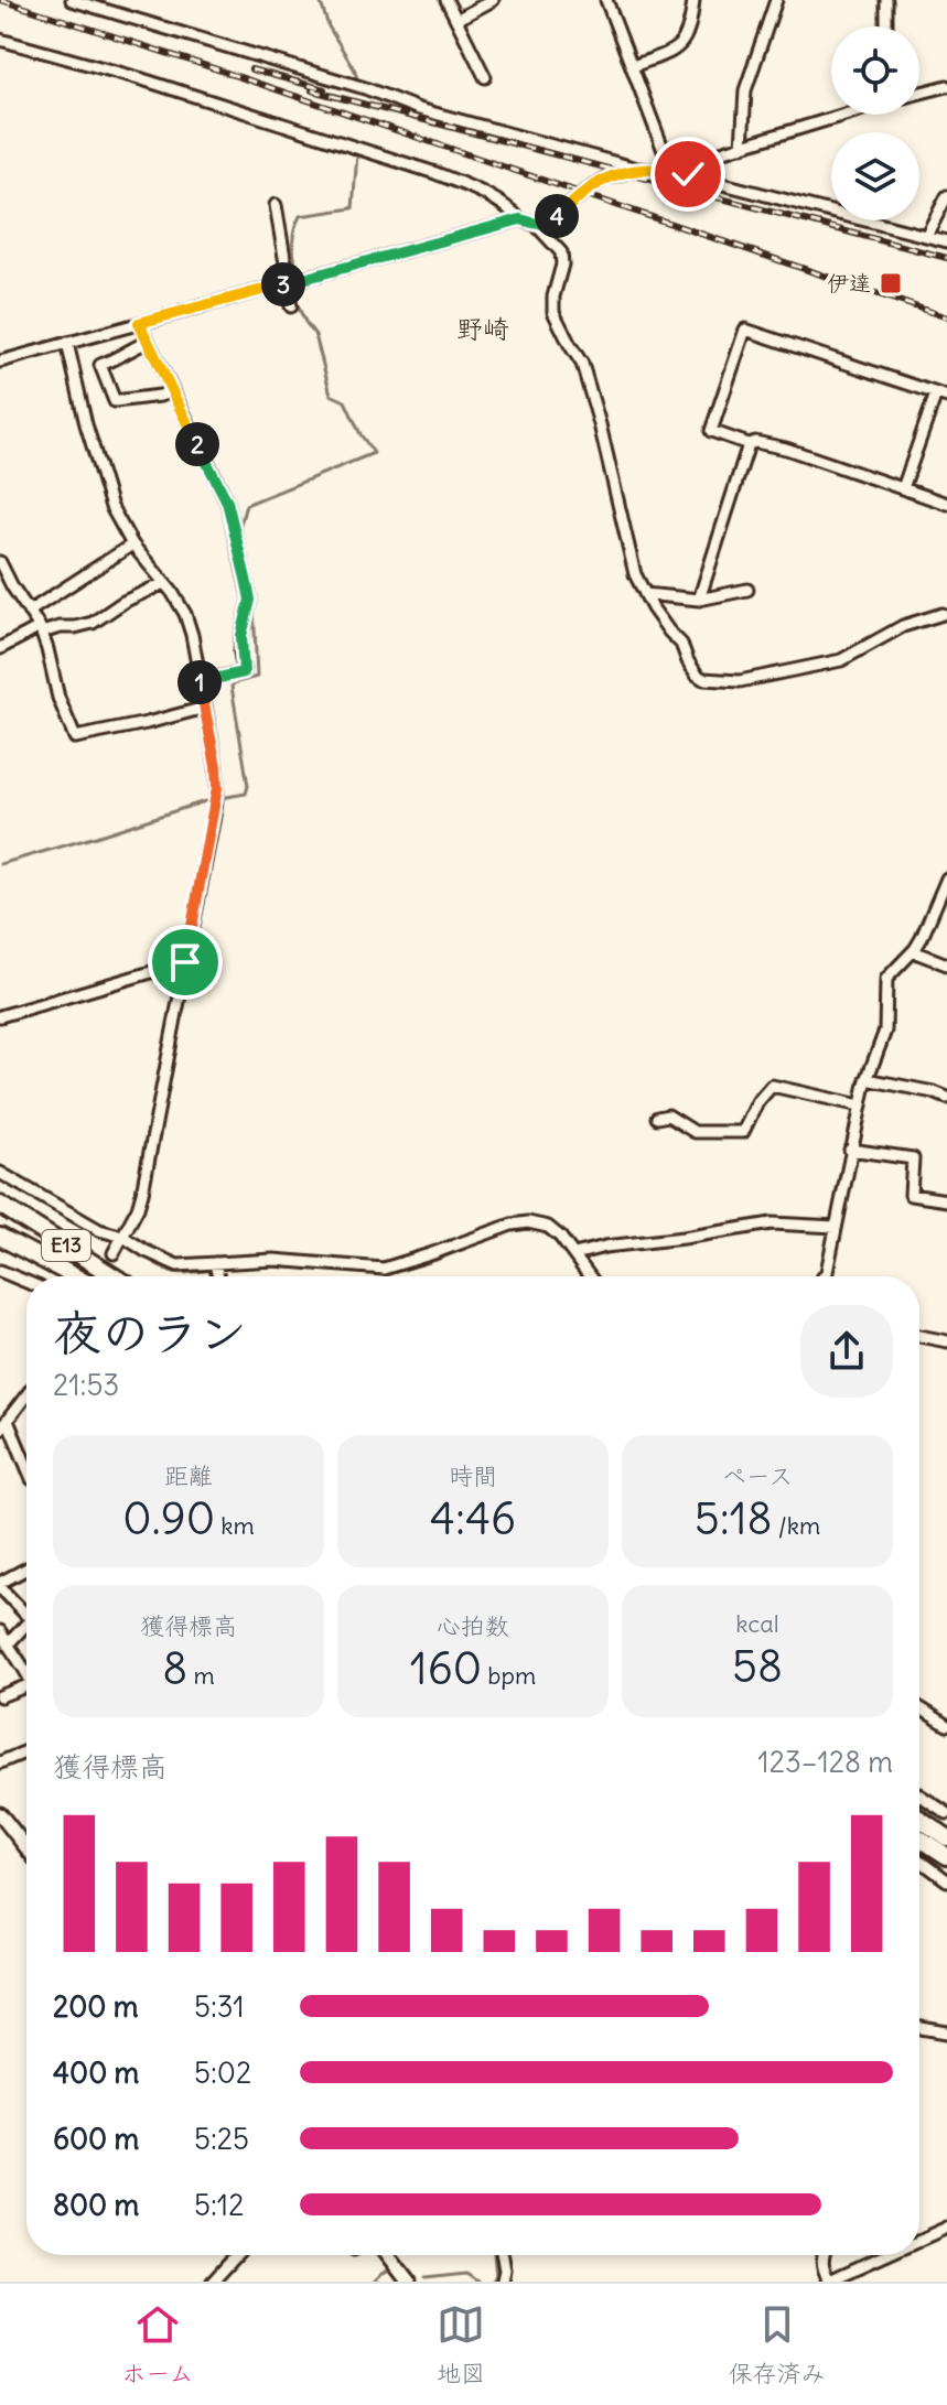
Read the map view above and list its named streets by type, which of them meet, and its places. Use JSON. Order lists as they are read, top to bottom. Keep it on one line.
{"streets":{"highway":["E13"]},"districts":["野崎"],"places":{"transit":["伊達"]},"page":{"pins":["4","3","2","1"],"heading":["夜のラン","21:53"],"stats":[["距離","0.90 km"],["時間","4:46"],["ペース","5:18 /km"],["獲得標高","8 m"],["心拍数","160 bpm"],["kcal","58"]],"chart":["獲得標高","123–128 m"],"list":[{"name":"200 m","note":"5:31"},{"name":"400 m","note":"5:02"},{"name":"600 m","note":"5:25"},{"name":"800 m","note":"5:12"}],"tabs":["ホーム","地図","保存済み"]}}
